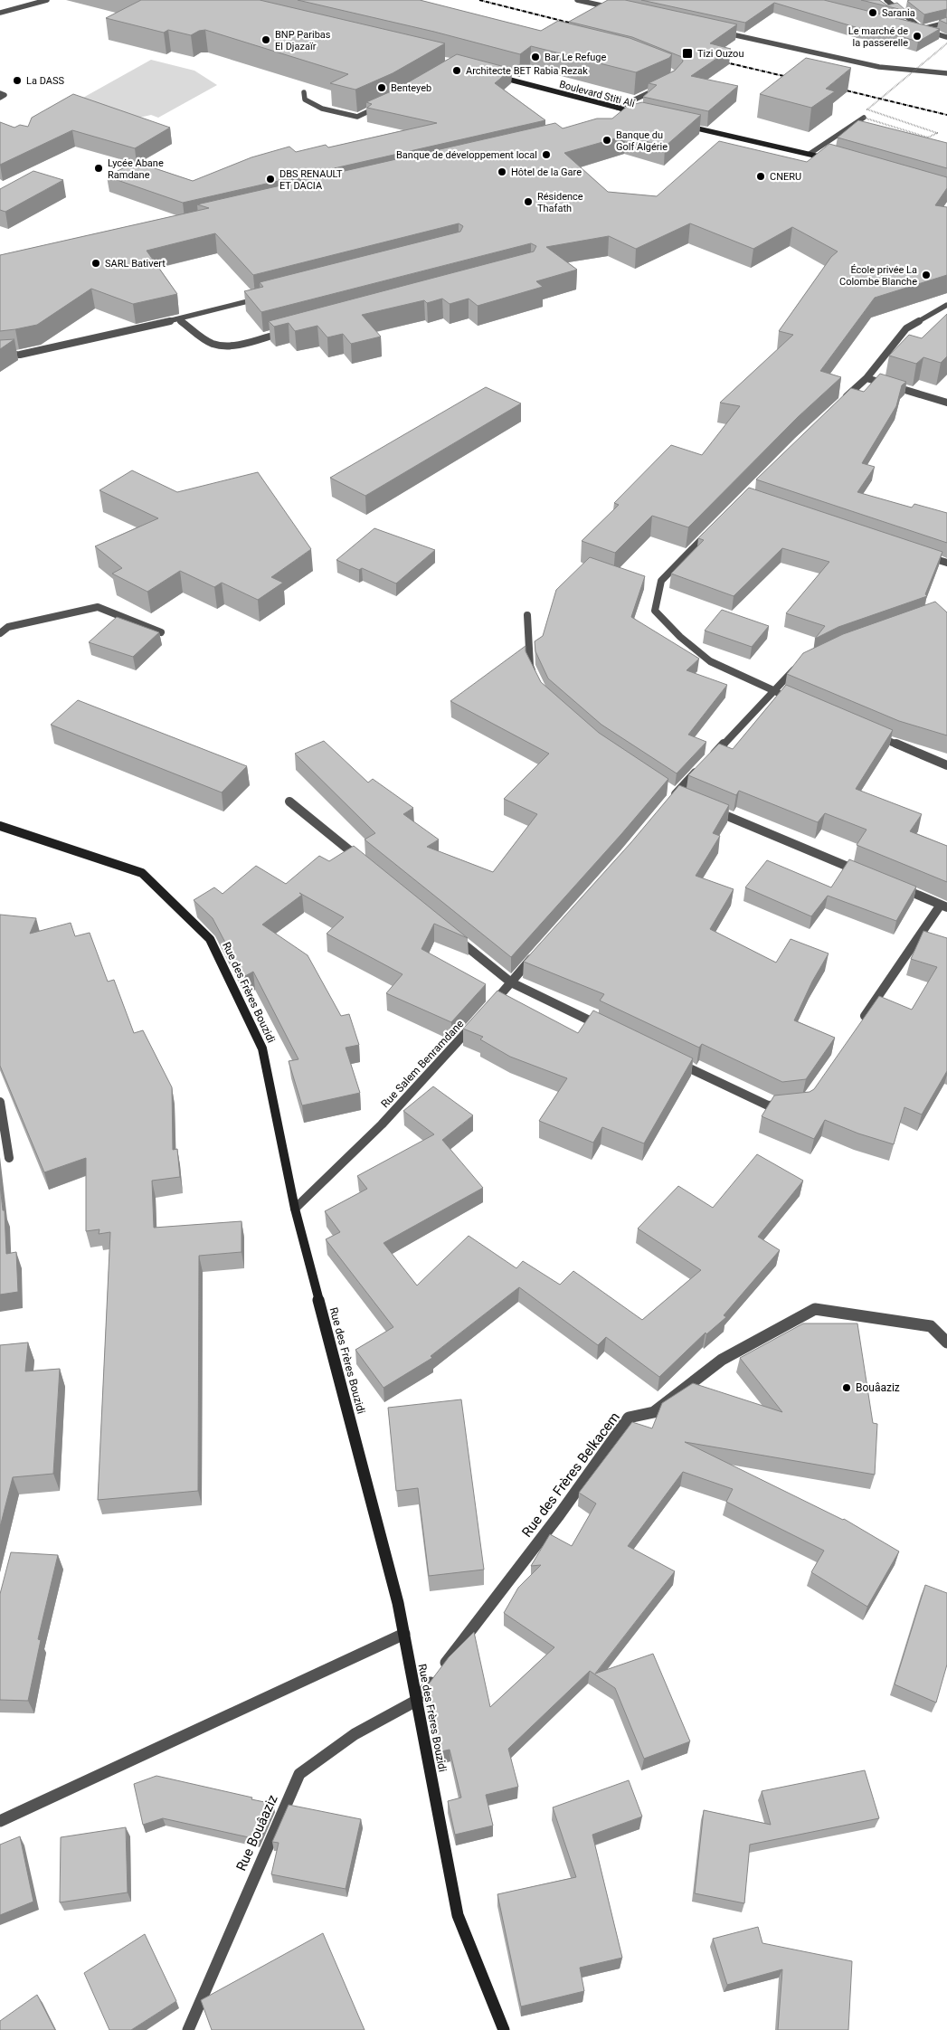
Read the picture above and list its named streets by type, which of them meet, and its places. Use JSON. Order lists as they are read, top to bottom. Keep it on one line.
{"streets":{"main road":["Boulevard Stiti Ali","Rue des Frères Bouzidi"],"street":["Rue Salem Benramdane","Rue des Frères Belkacem","Rue Bouâaziz"]},"crossings":[["Rue des Frères Bouzidi","Rue Salem Benramdane"],["Rue des Frères Bouzidi","Rue des Frères Belkacem"],["Rue des Frères Bouzidi","Rue Bouâaziz"],["Rue des Frères Belkacem","Rue Bouâaziz"]],"places":{"other":["Sarania","Le marché de la passerelle","BNP Paribas El Djazaïr","Bar Le Refuge","Architecte BET Rabia Rezak","La DASS","Benteyeb","Banque du Golf Algérie","Banque de développement local","Lycée Abane Ramdane","Hôtel de la Gare","CNERU","DBS RENAULT ET DACIA","Résidence Thafath","SARL Bativert","École privée La Colombe Blanche","Bouâaziz"],"transit":["Tizi Ouzou"]}}
